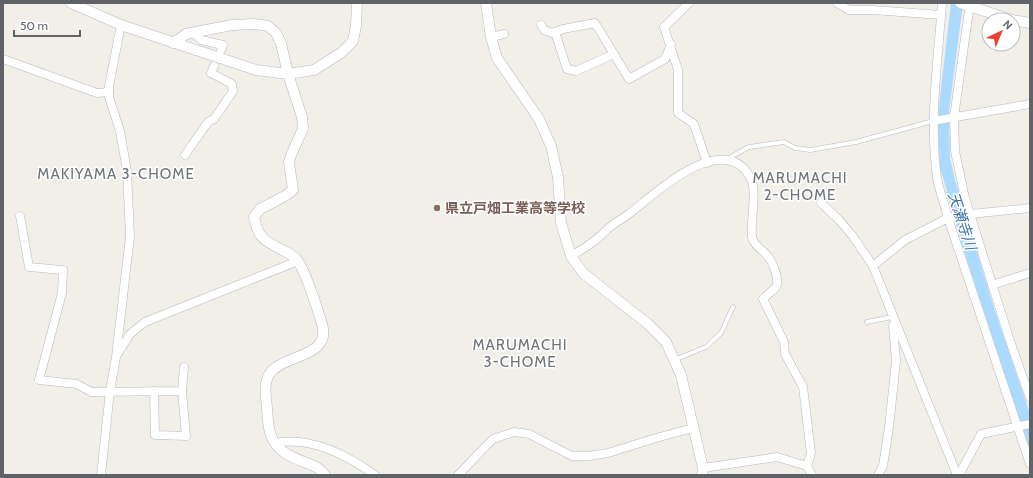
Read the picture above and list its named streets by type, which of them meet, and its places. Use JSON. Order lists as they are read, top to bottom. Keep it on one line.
{"districts":["MAKIYAMA 3-CHOME","MARUMACHI 2-CHOME","MARUMACHI 3-CHOME"],"water":["天瀬寺川"],"places":["県立戸畑工業高等学校"],"scale_bar":"50 m","north":"top right"}
